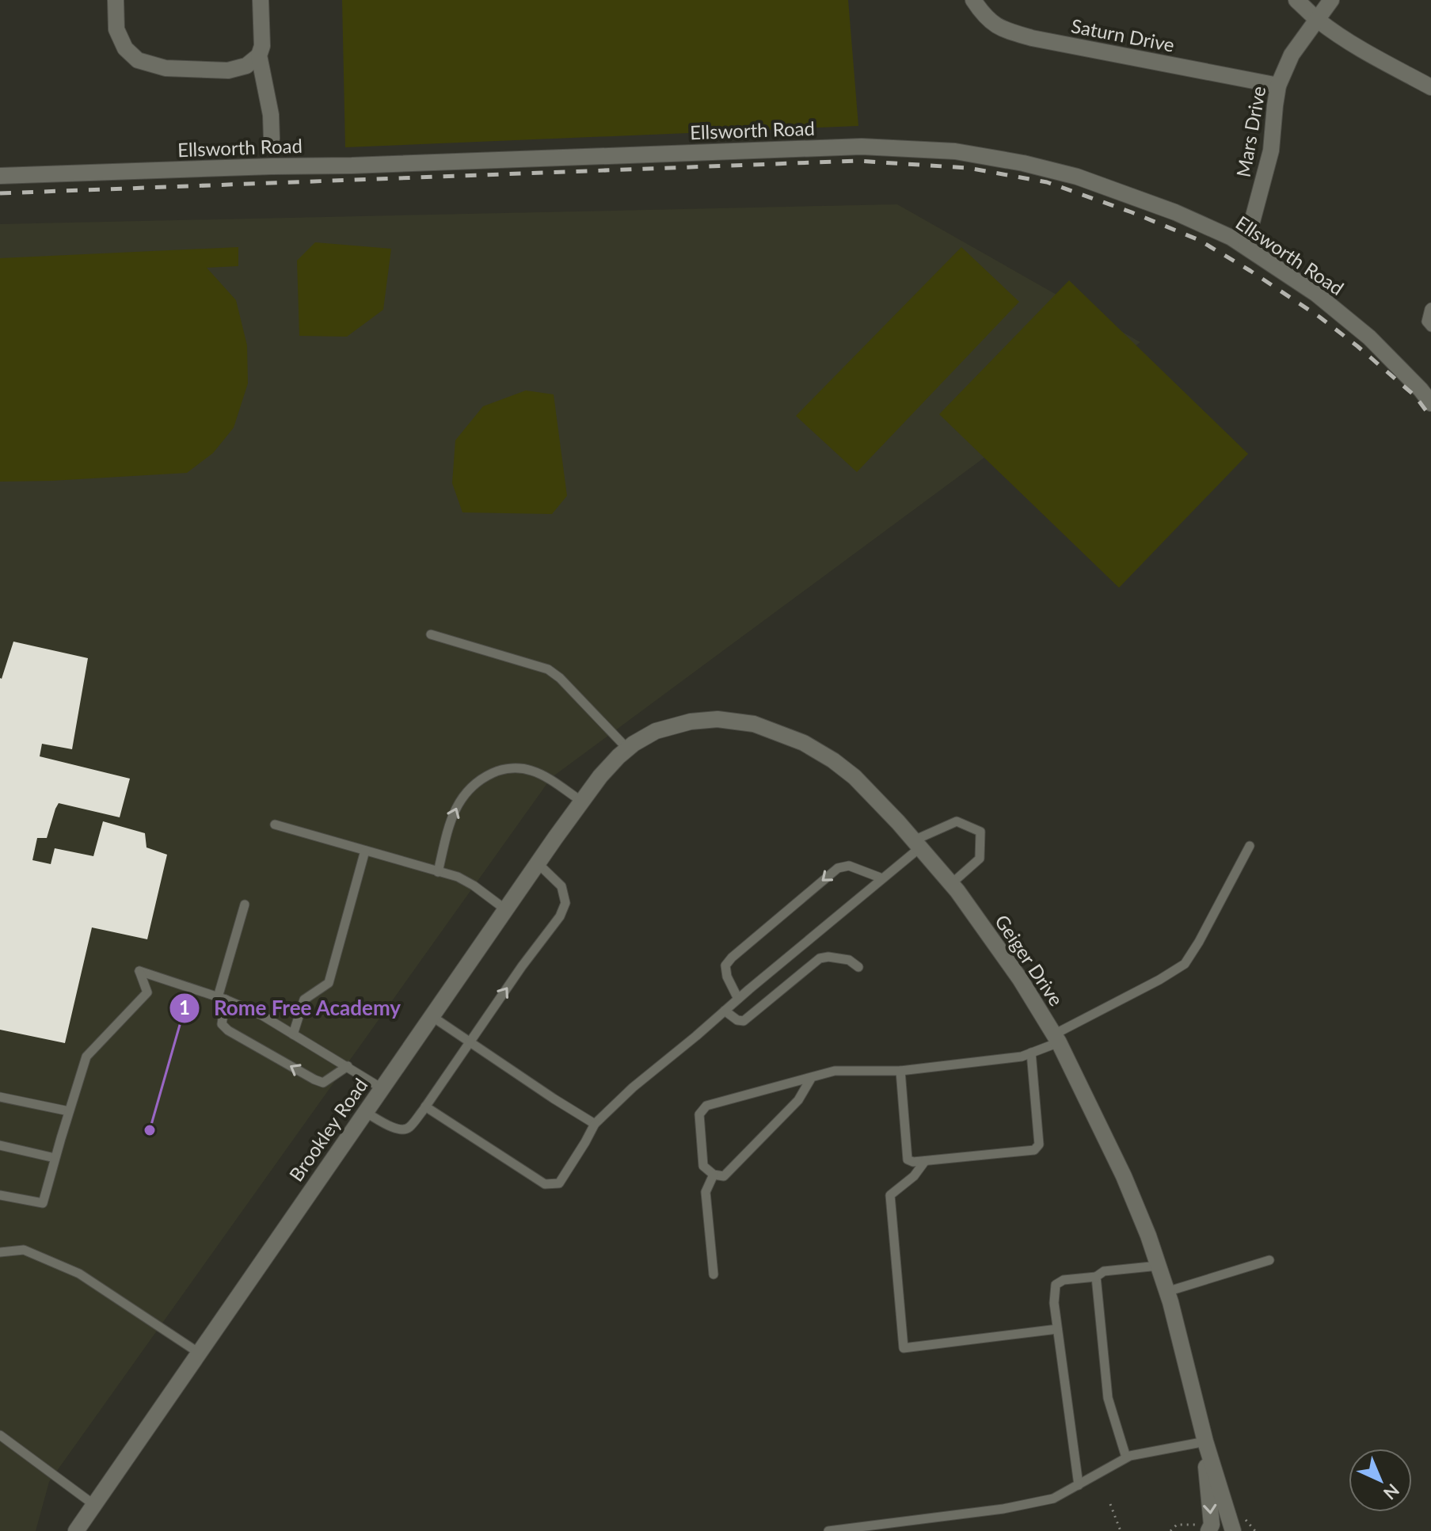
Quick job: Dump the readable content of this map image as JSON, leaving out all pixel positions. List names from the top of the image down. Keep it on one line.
{"streets":{"street":["Saturn Drive","Ellsworth Road","Mars Drive","Geiger Drive","Brookley Road"]},"crossings":[["Saturn Drive","Mars Drive"],["Ellsworth Road","Mars Drive"],["Geiger Drive","Brookley Road"]],"places":["Rome Free Academy"],"north":"bottom right"}
